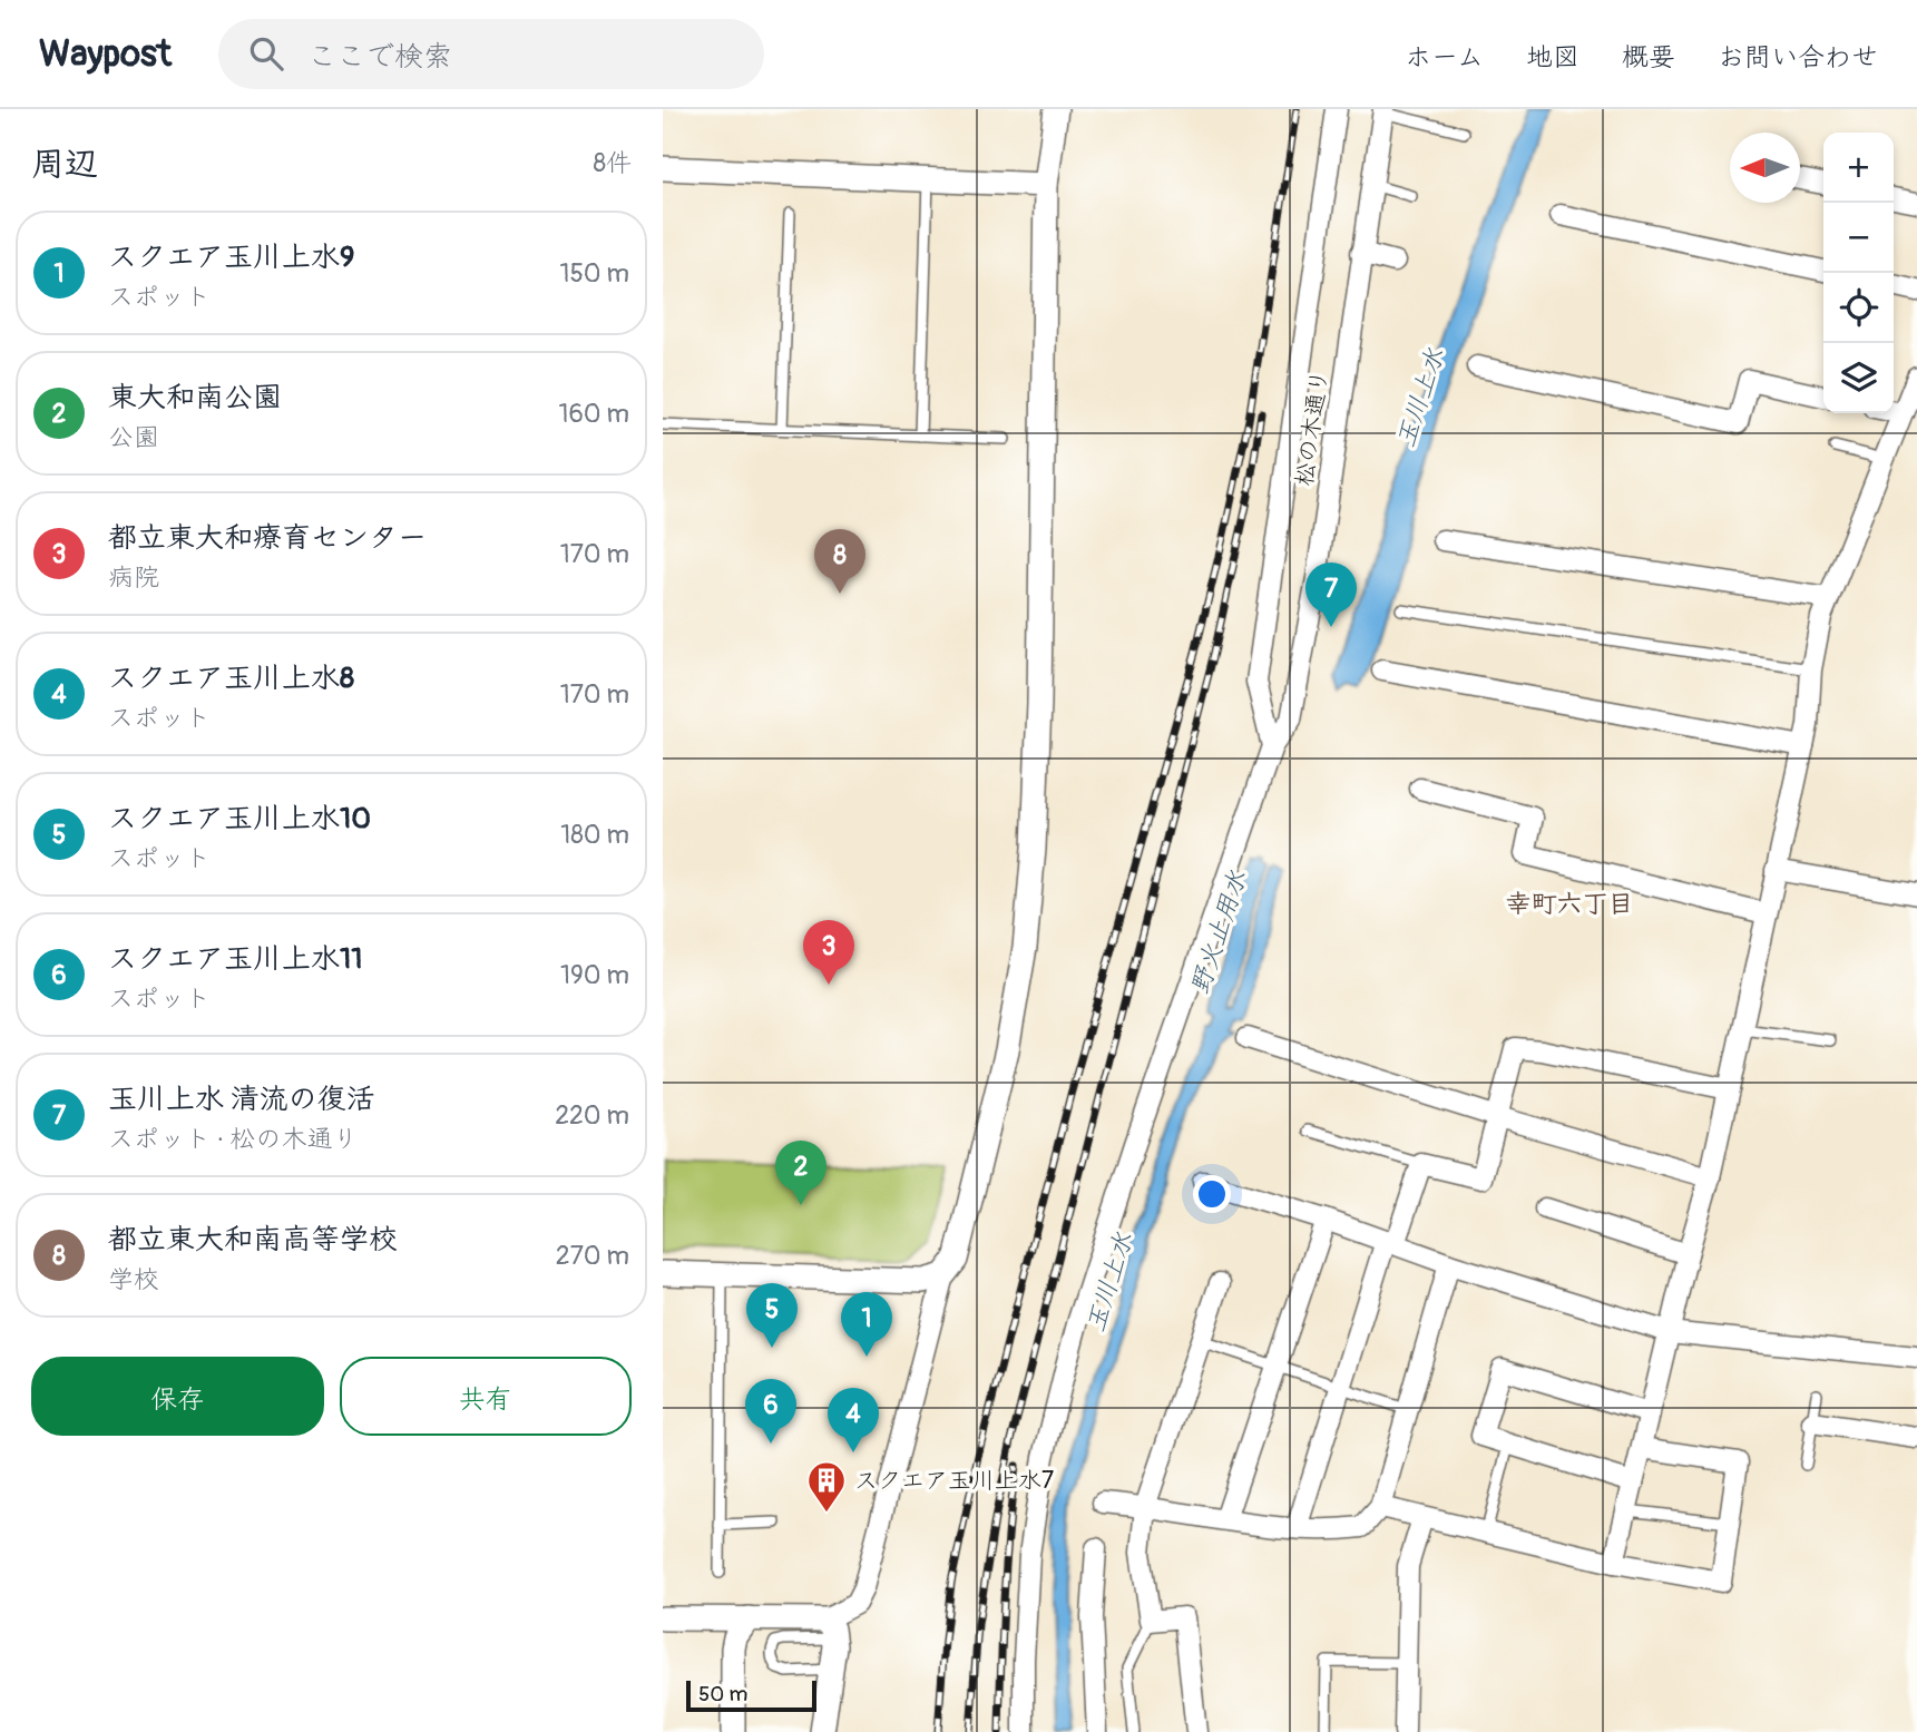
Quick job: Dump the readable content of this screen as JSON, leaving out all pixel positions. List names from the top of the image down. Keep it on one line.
{"streets":{"street":["松の木通り"]},"districts":["幸町六丁目"],"water":["玉川上水","野火止用水"],"places":{"building":["スクエア玉川上水7"]},"scale_bar":"50 m","north":"left","page":{"header":"Waypost","search":"ここで検索","nav":["ホーム","地図","概要","お問い合わせ"],"heading":["周辺","8件"],"map_buttons":["+","−"],"list":[{"mark":"1","name":"スクエア玉川上水9","note":"スポット","value":"150 m"},{"mark":"2","name":"東大和南公園","note":"公園","value":"160 m"},{"mark":"3","name":"都立東大和療育センター","note":"病院","value":"170 m"},{"mark":"4","name":"スクエア玉川上水8","note":"スポット","value":"170 m"},{"mark":"5","name":"スクエア玉川上水10","note":"スポット","value":"180 m"},{"mark":"6","name":"スクエア玉川上水11","note":"スポット","value":"190 m"},{"mark":"7","name":"玉川上水 清流の復活","note":"スポット · 松の木通り","value":"220 m"},{"mark":"8","name":"都立東大和南高等学校","note":"学校","value":"270 m"}],"pins":["8","7","3","2","5","1","6","4"],"buttons":["保存","共有"],"scale":"50 m"}}
